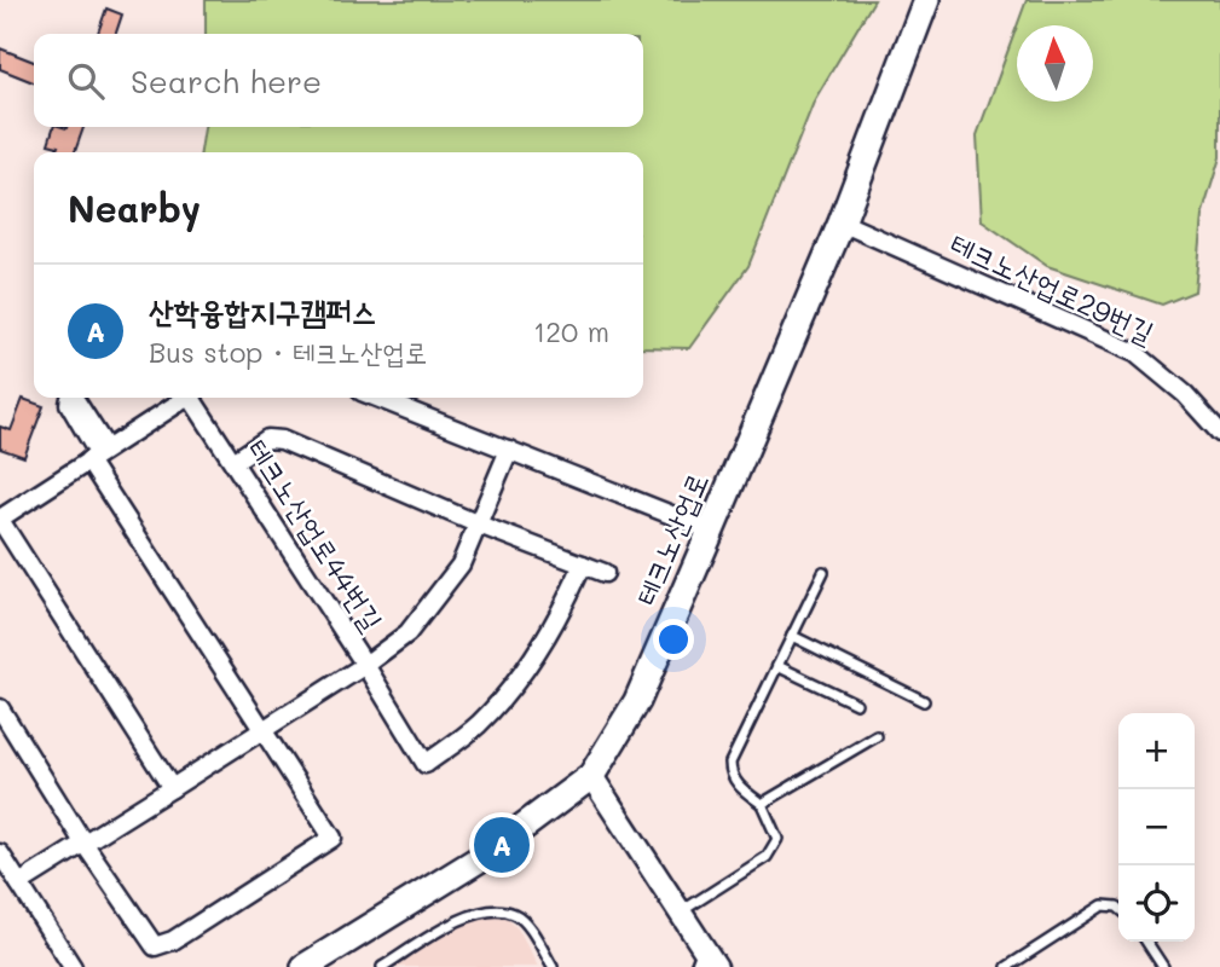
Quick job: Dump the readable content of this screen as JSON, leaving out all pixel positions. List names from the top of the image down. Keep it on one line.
{"streets":{"main road":["테크노산업로"],"street":["테크노산업로29번길","테크노산업로44번길"]},"crossings":[["테크노산업로29번길","테크노산업로"]],"north":"top","page":{"search":"Search here","heading":"Nearby","list":[{"mark":"A","name":"산학융합지구캠퍼스","note":"Bus stop · 테크노산업로","value":"120 m"}],"map_buttons":["+","−"],"pins":"A"}}
